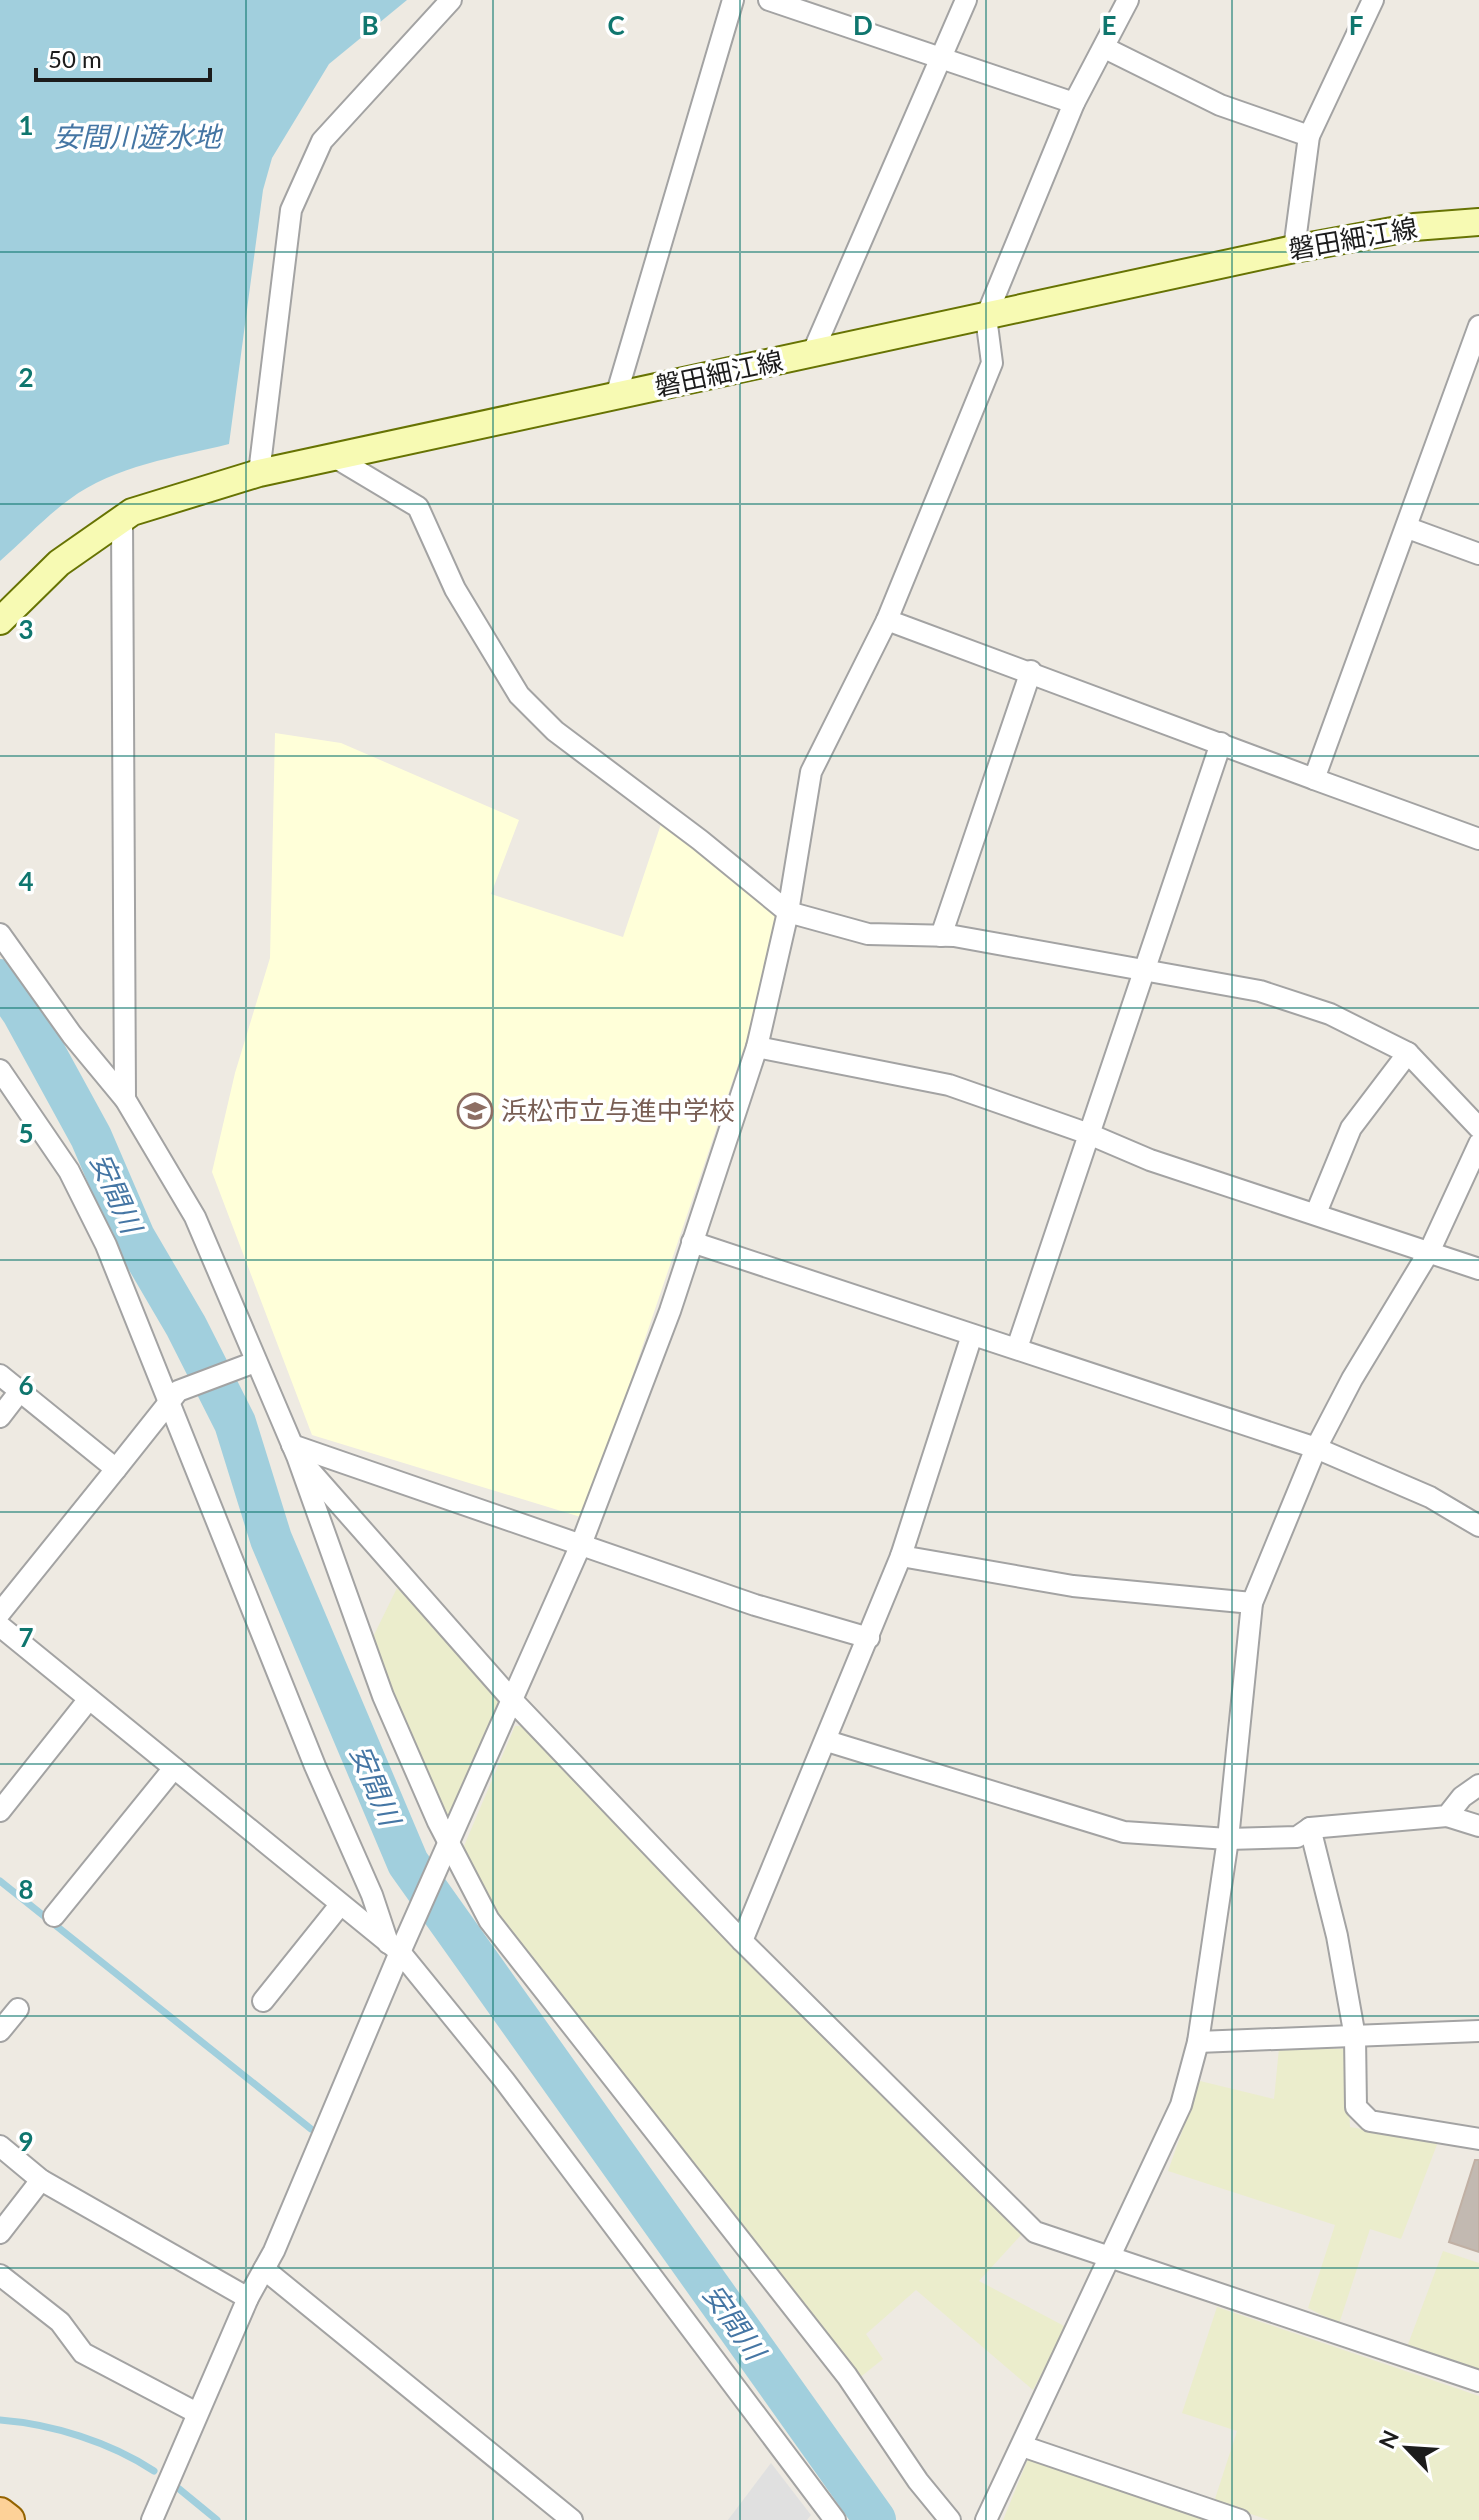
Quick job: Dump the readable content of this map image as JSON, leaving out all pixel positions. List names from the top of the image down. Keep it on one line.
{"streets":{"main road":["磐田細江線"]},"water":["安間川遊水地","安間川"],"places":{"school or university":["浜松市立与進中学校"]},"scale_bar":"50 m","north":"top left","grid":{"columns":["B","C","D","E","F"],"rows":["1","2","3","4","5","6","7","8","9"]}}
